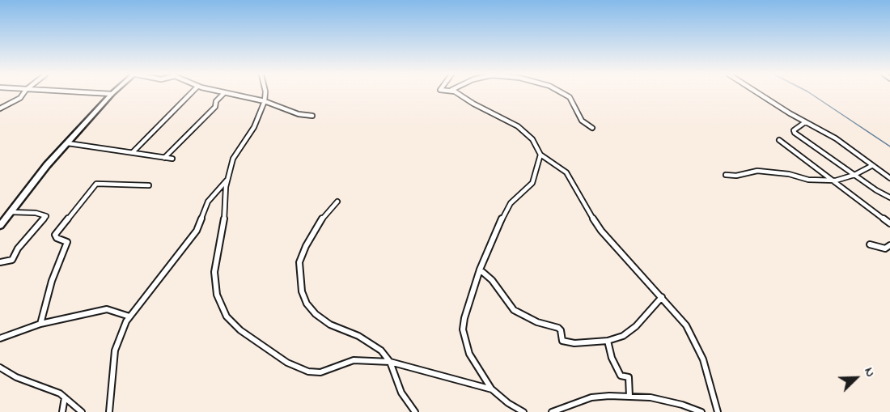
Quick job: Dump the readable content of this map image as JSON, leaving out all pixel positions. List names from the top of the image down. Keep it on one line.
{"north":"top right"}
